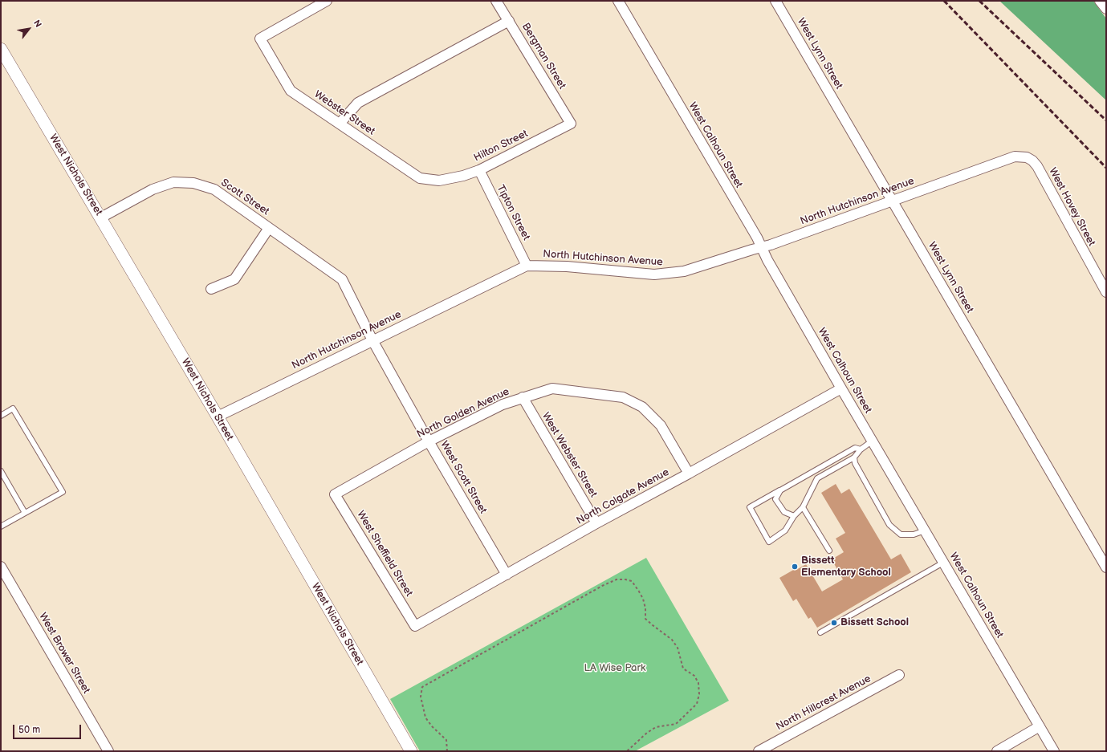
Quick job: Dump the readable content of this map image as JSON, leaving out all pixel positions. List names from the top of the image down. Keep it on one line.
{"streets":{"street":["West Lynn Street","Bergman Street","Webster Street","West Calhoun Street","Hilton Street","West Nichols Street","Scott Street","North Hutchinson Avenue","West Hovey Street","Tipton Street","North Golden Avenue","West Webster Street","West Scott Street","North Colgate Avenue","West Sheffield Street","West Brower Street","North Hillcrest Avenue"]},"crossings":[["West Lynn Street","North Hutchinson Avenue"],["Bergman Street","Hilton Street"],["Webster Street","Hilton Street"],["West Calhoun Street","North Hutchinson Avenue"],["West Calhoun Street","North Colgate Avenue"],["Hilton Street","Tipton Street"],["West Nichols Street","Scott Street"],["West Nichols Street","North Hutchinson Avenue"],["Scott Street","North Hutchinson Avenue"],["Scott Street","West Scott Street"],["North Hutchinson Avenue","West Hovey Street"],["North Hutchinson Avenue","Tipton Street"],["North Hutchinson Avenue","West Scott Street"],["North Golden Avenue","West Webster Street"],["North Golden Avenue","West Scott Street"],["North Golden Avenue","North Colgate Avenue"],["North Golden Avenue","West Sheffield Street"],["West Webster Street","North Colgate Avenue"],["West Scott Street","North Colgate Avenue"],["North Colgate Avenue","West Sheffield Street"]],"parks":["LA Wise Park"],"places":["Bissett Elementary School","Bissett School"],"scale_bar":"50 m","north":"top right"}
